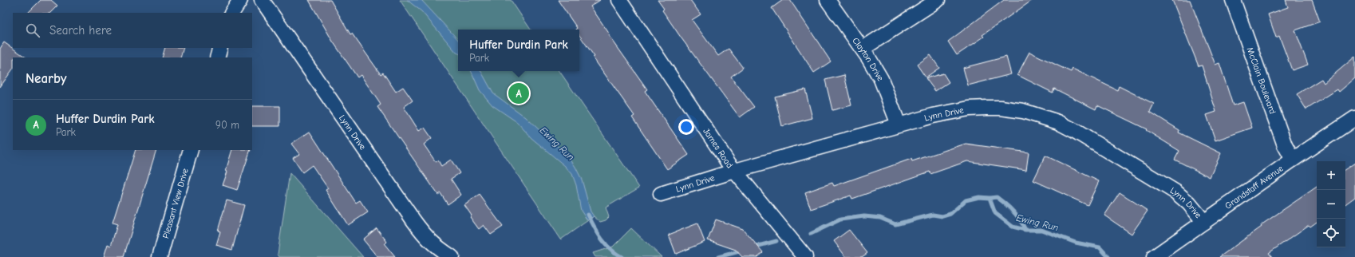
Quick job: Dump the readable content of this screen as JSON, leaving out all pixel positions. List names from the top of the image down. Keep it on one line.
{"streets":{"street":["Clayton Drive","McClain Boulevard","Lynn Drive","James Road","Grandstaff Avenue","Pleasant View Drive"]},"crossings":[["Clayton Drive","Lynn Drive"],["McClain Boulevard","Grandstaff Avenue"],["Lynn Drive","James Road"],["Lynn Drive","Grandstaff Avenue"]],"water":["Ewing Run"],"page":{"search":"Search here","popup":["Huffer Durdin Park","Park"],"heading":"Nearby","pins":"A","list":[{"mark":"A","name":"Huffer Durdin Park","note":"Park","value":"90 m"}],"map_buttons":["+","−"]}}
